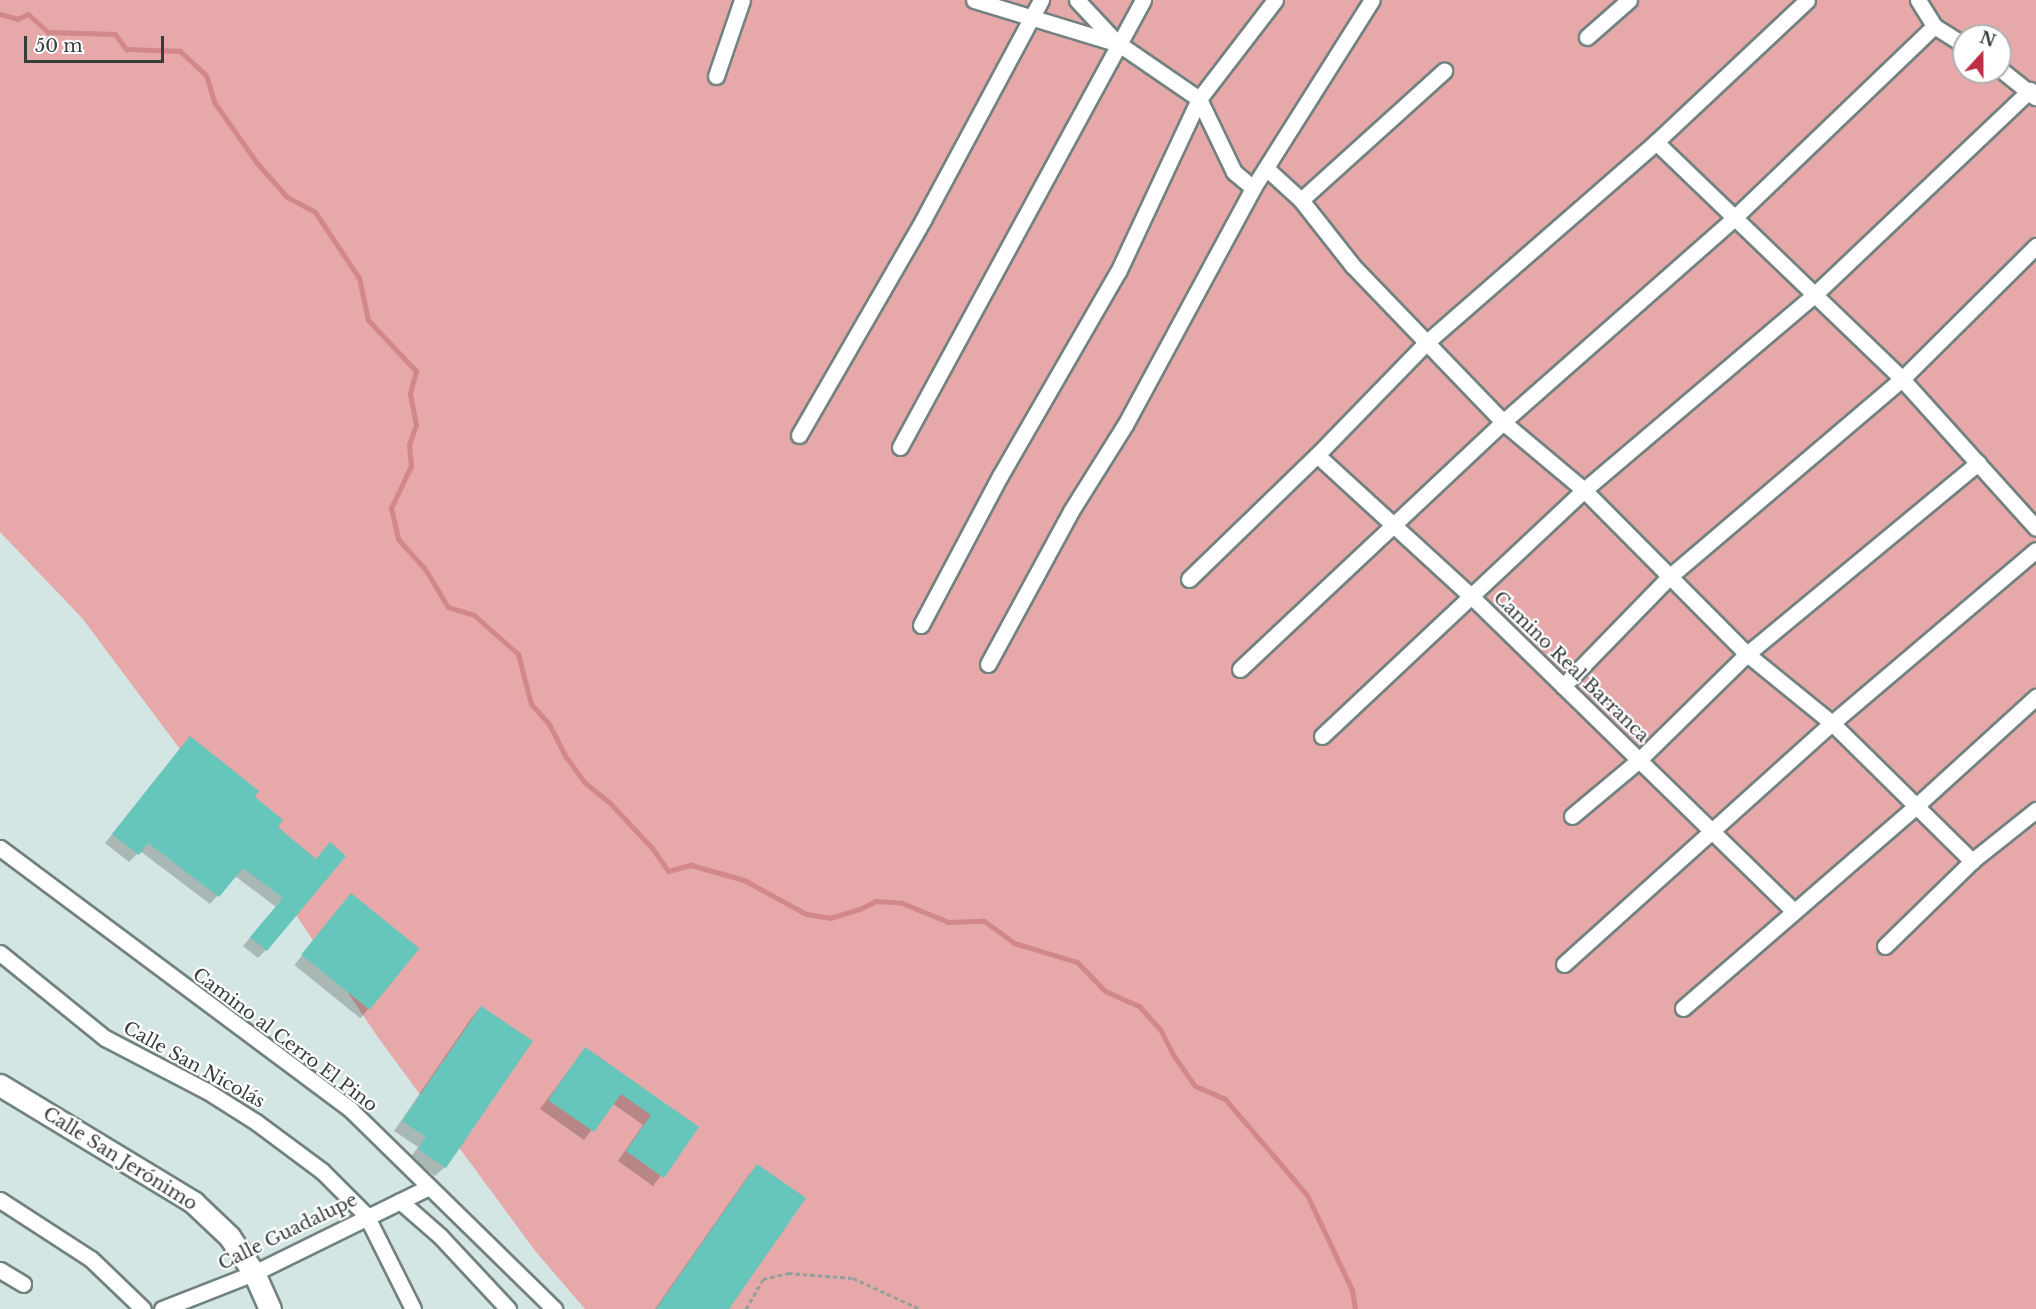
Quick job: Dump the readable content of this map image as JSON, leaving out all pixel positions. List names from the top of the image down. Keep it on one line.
{"streets":{"main road":["Calle San Jerónimo"],"street":["Camino Real Barranca","Camino al Cerro El Pino","Calle San Nicolás","Calle Guadalupe"]},"crossings":[["Camino al Cerro El Pino","Calle Guadalupe"],["Calle San Nicolás","Calle Guadalupe"],["Calle San Jerónimo","Calle Guadalupe"]],"scale_bar":"50 m","north":"top"}
